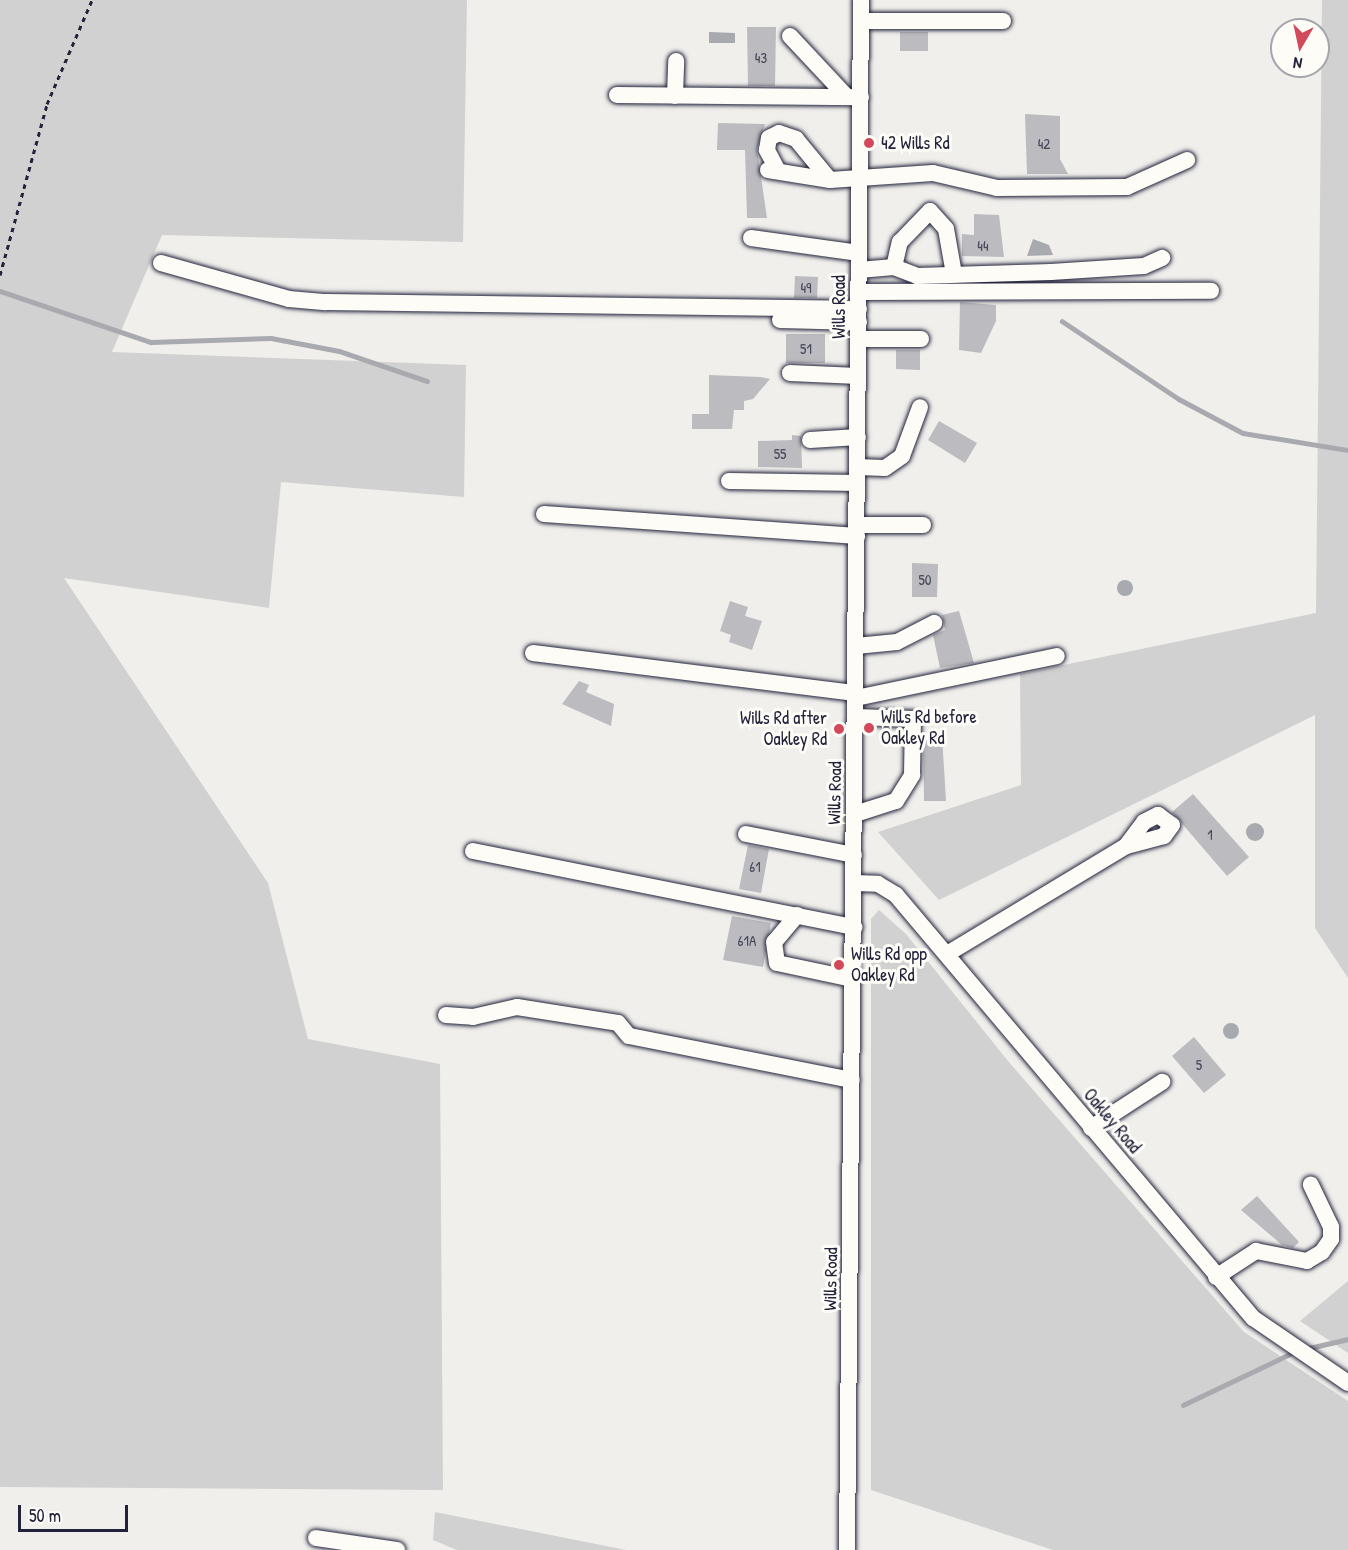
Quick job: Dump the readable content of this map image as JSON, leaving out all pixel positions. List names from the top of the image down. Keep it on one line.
{"streets":{"street":["Wills Road","Oakley Road"]},"crossings":[["Wills Road","Oakley Road"]],"places":["42 Wills Rd","Wills Rd before Oakley Rd","Wills Rd after Oakley Rd","Wills Rd opp Oakley Rd"],"house_numbers":["43","42","44","49","51","55","50","1","61","61A","5"],"scale_bar":"50 m","north":"bottom"}
